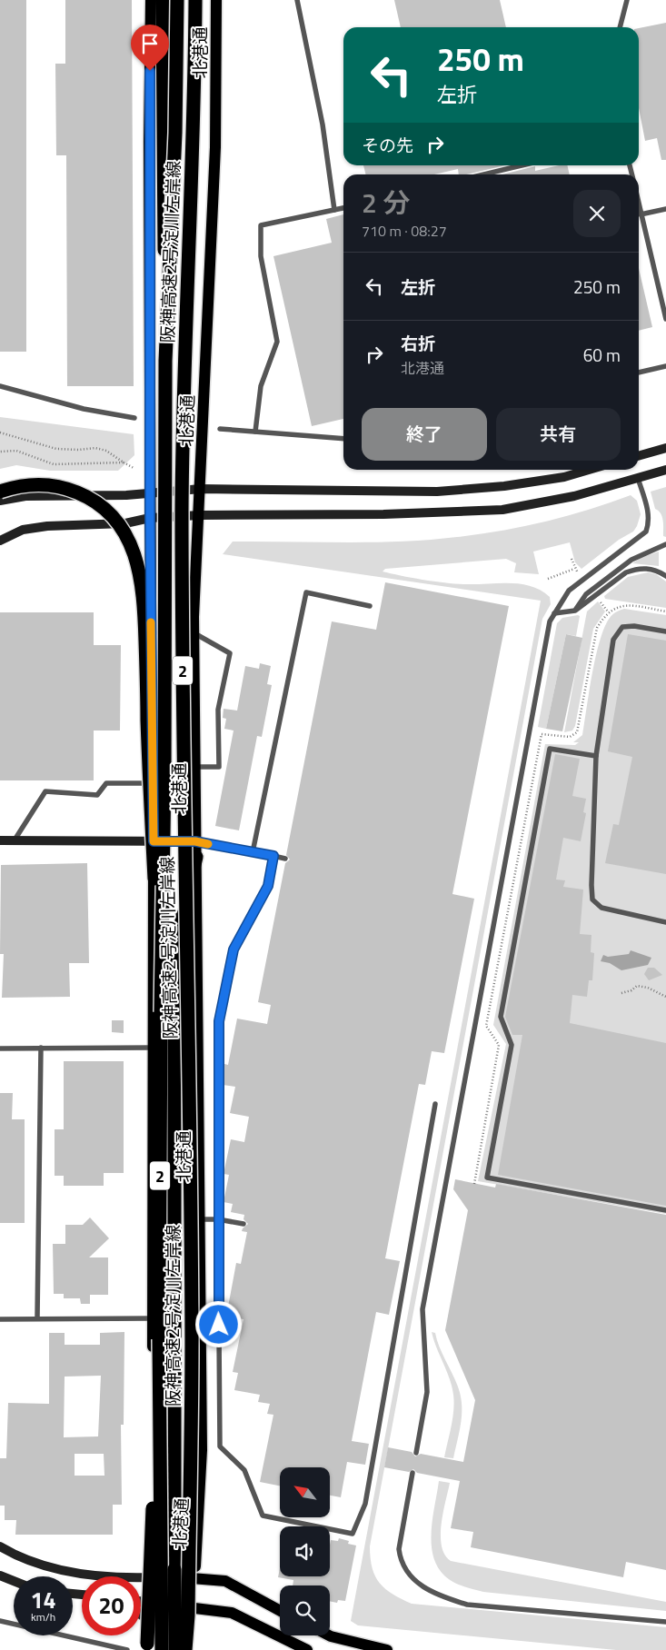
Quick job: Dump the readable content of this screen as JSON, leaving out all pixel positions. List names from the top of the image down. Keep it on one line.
{"streets":{"highway":["阪神高速2号淀川左岸線","2"],"main road":["北港通"]},"crossings":[["阪神高速2号淀川左岸線","2"]],"north":"top left","page":{"turn":["250 m","左折"],"then":"その先","heading":["2 分","710 m · 08:27"],"list":[{"name":"左折","value":"250 m"},{"name":"右折","note":"北港通","value":"60 m"}],"buttons":["終了","共有"],"speed":"14 km/h","limit":"20"}}
